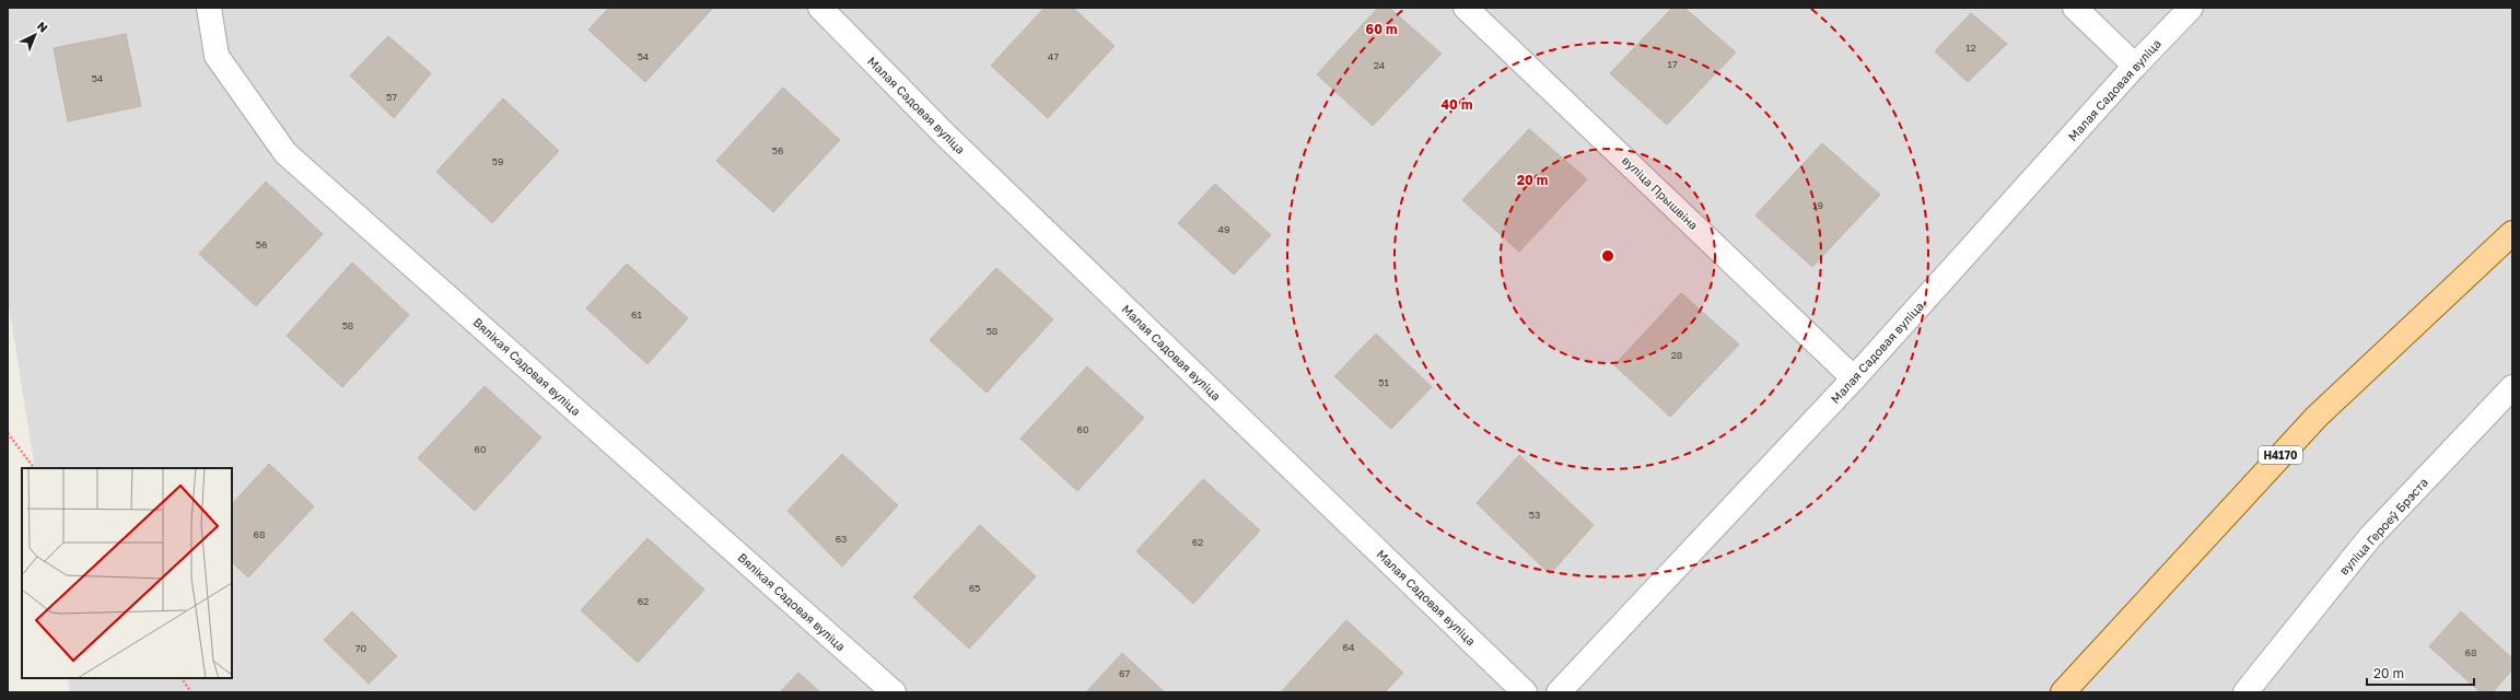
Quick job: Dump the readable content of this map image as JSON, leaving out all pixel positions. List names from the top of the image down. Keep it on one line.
{"streets":{"main road":["Н4170"],"street":["Малая Садовая вуліца","вуліца Прышвіна","Вялікая Садовая вуліца","вуліца Героеў Брэста"]},"crossings":[["Малая Садовая вуліца","вуліца Прышвіна"]],"house_numbers":["12","54","47","17","24","54","57","56","59","19","49","56","61","58","58","28","51","60","60","53","68","63","62","65","62","64","70","68","67"],"scale_bar":"20 m","north":"top right","rings":["60 m","40 m","20 m"]}
